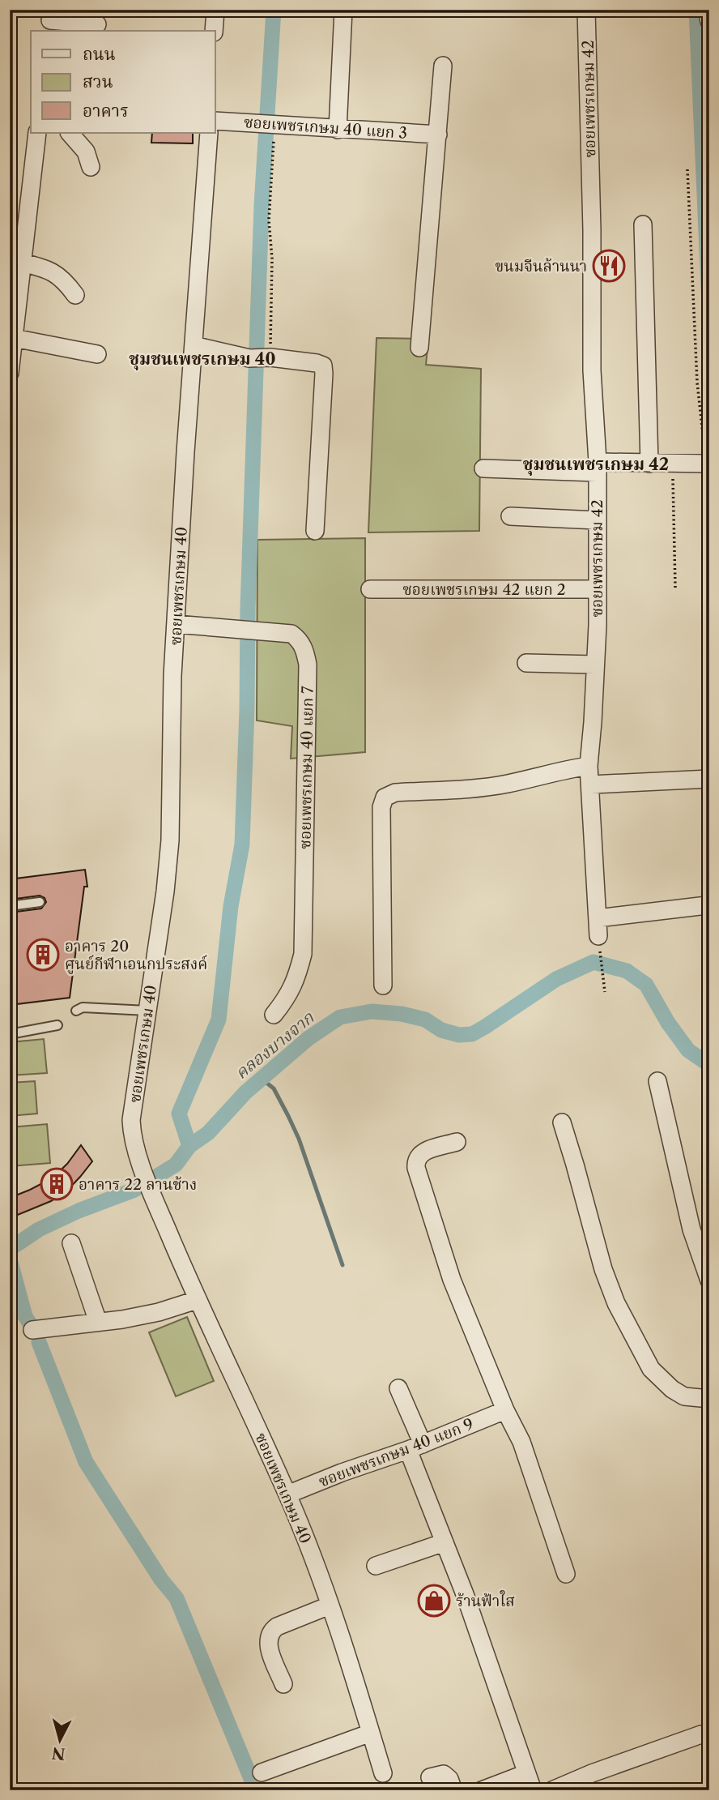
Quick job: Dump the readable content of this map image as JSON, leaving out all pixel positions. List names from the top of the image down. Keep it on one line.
{"streets":{"street":["ซอยเพชรเกษม 42","ซอยเพชรเกษม 40 แยก 3","ซอยเพชรเกษม 40","ซอยเพชรเกษม 42 แยก 2","ซอยเพชรเกษม 40 แยก 7","ซอยเพชรเกษม 40 แยก 9"]},"crossings":[["ซอยเพชรเกษม 42","ซอยเพชรเกษม 42 แยก 2"],["ซอยเพชรเกษม 40","ซอยเพชรเกษม 40 แยก 7"],["ซอยเพชรเกษม 40","ซอยเพชรเกษม 40 แยก 9"]],"districts":["ชุมชนเพชรเกษม 40","ชุมชนเพชรเกษม 42"],"water":["คลองบางจาก"],"places":{"restaurant":["ขนมจีนล้านนา"],"building":["อาคาร 20 ศูนย์กีฬาเอนกประสงค์","อาคาร 22 ลานช้าง"],"shop":["ร้านฟ้าใส"]},"legend":["ถนน","สวน","อาคาร"],"north":"bottom"}
